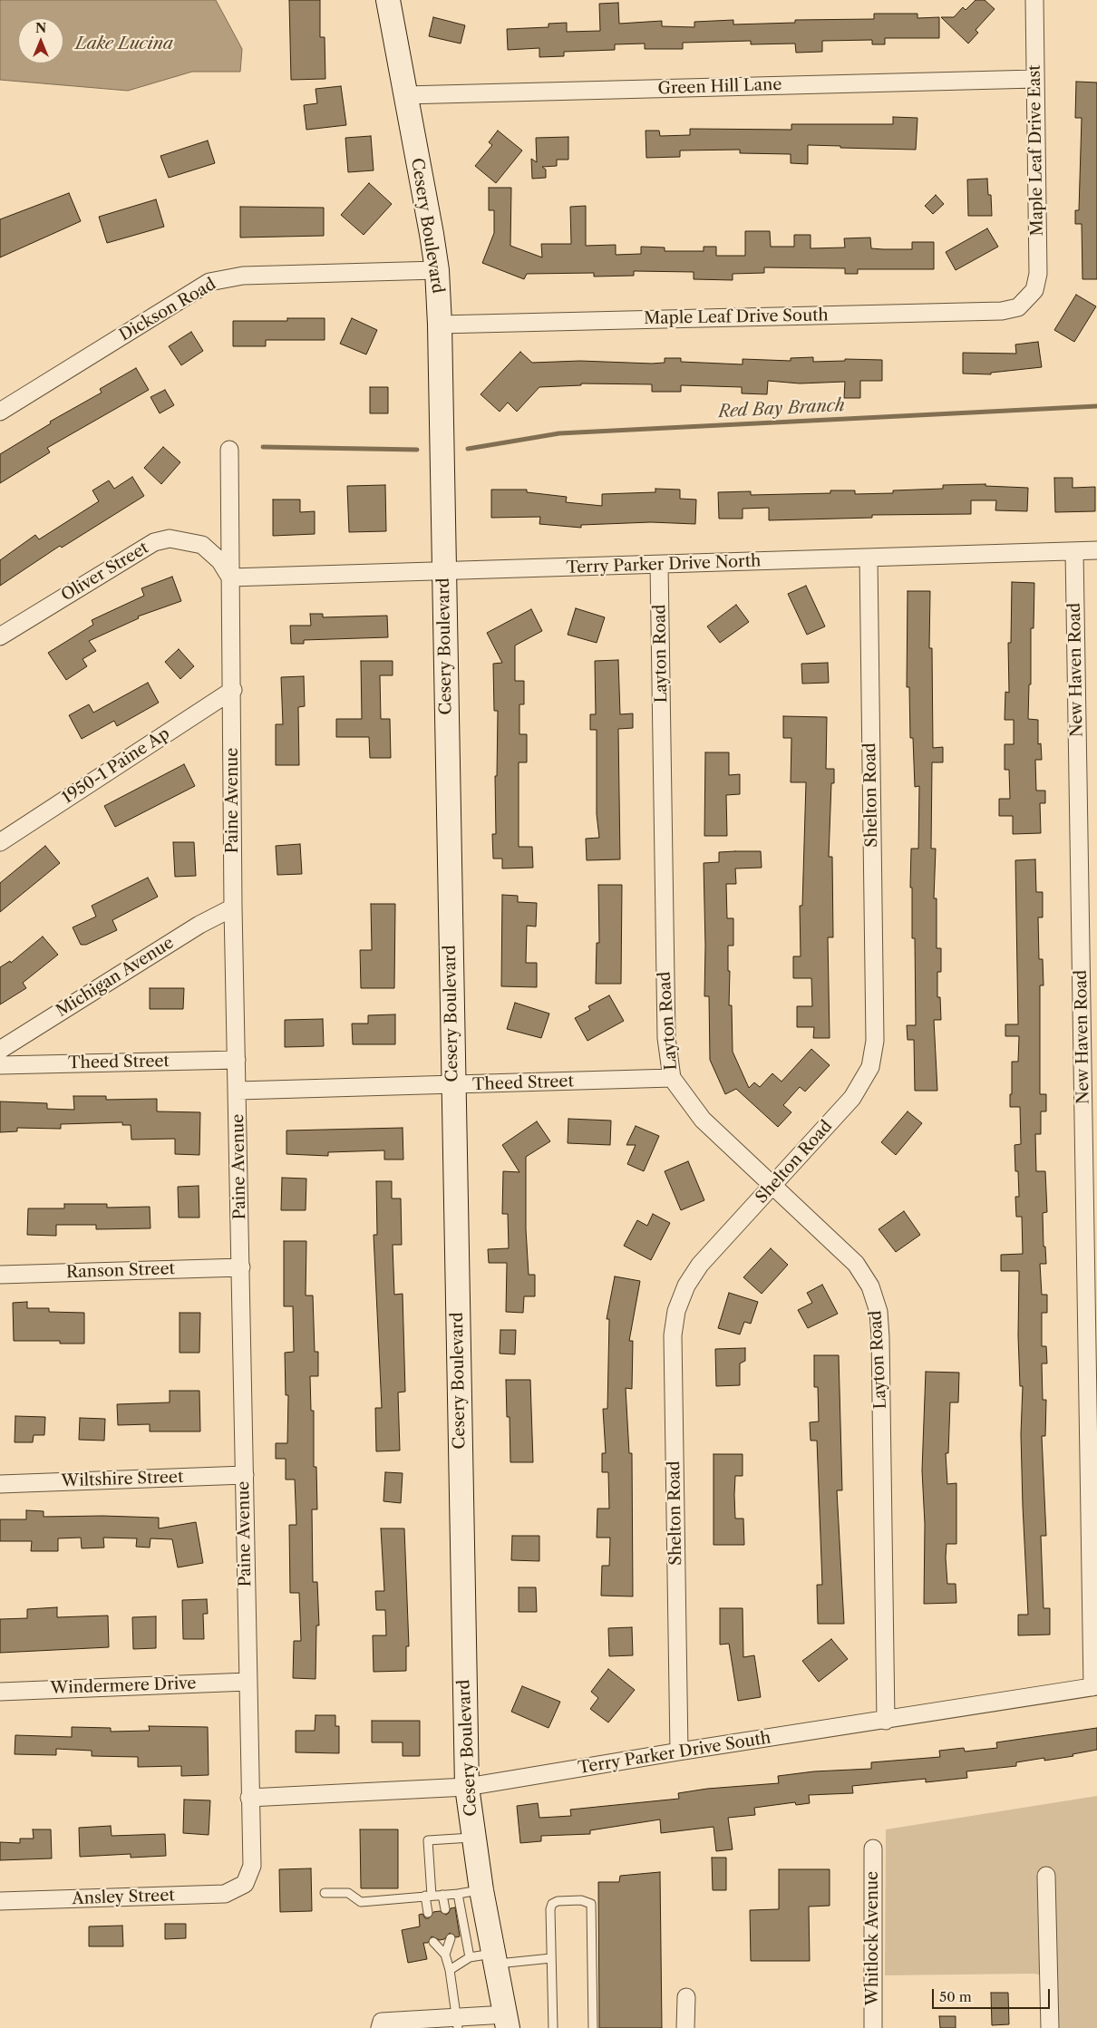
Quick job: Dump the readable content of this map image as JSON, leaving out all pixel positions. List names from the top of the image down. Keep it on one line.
{"streets":{"main road":["Cesery Boulevard"],"street":["Green Hill Lane","Maple Leaf Drive East","Dickson Road","Maple Leaf Drive South","Terry Parker Drive North","Oliver Street","Layton Road","New Haven Road","1950-1 Paine Ap","Shelton Road","Paine Avenue","Michigan Avenue","Theed Street","Ranson Street","Wiltshire Street","Windermere Drive","Terry Parker Drive South","Ansley Street","Whitlock Avenue"]},"crossings":[["Green Hill Lane","Maple Leaf Drive East"],["Green Hill Lane","Cesery Boulevard"],["Maple Leaf Drive East","Maple Leaf Drive South"],["Cesery Boulevard","Dickson Road"],["Cesery Boulevard","Maple Leaf Drive South"],["Cesery Boulevard","Terry Parker Drive North"],["Cesery Boulevard","Theed Street"],["Cesery Boulevard","Terry Parker Drive South"],["Terry Parker Drive North","Oliver Street"],["Terry Parker Drive North","Layton Road"],["Terry Parker Drive North","New Haven Road"],["Terry Parker Drive North","Shelton Road"],["Terry Parker Drive North","Paine Avenue"],["Oliver Street","Paine Avenue"],["Layton Road","Shelton Road"],["Layton Road","Theed Street"],["Layton Road","Terry Parker Drive South"],["New Haven Road","Terry Parker Drive South"],["1950-1 Paine Ap","Paine Avenue"],["Shelton Road","Terry Parker Drive South"],["Paine Avenue","Michigan Avenue"],["Paine Avenue","Theed Street"],["Paine Avenue","Ranson Street"],["Paine Avenue","Wiltshire Street"],["Paine Avenue","Windermere Drive"],["Paine Avenue","Terry Parker Drive South"],["Paine Avenue","Ansley Street"]],"water":["Lake Lucina","Red Bay Branch"],"scale_bar":"50 m","north":"top"}
